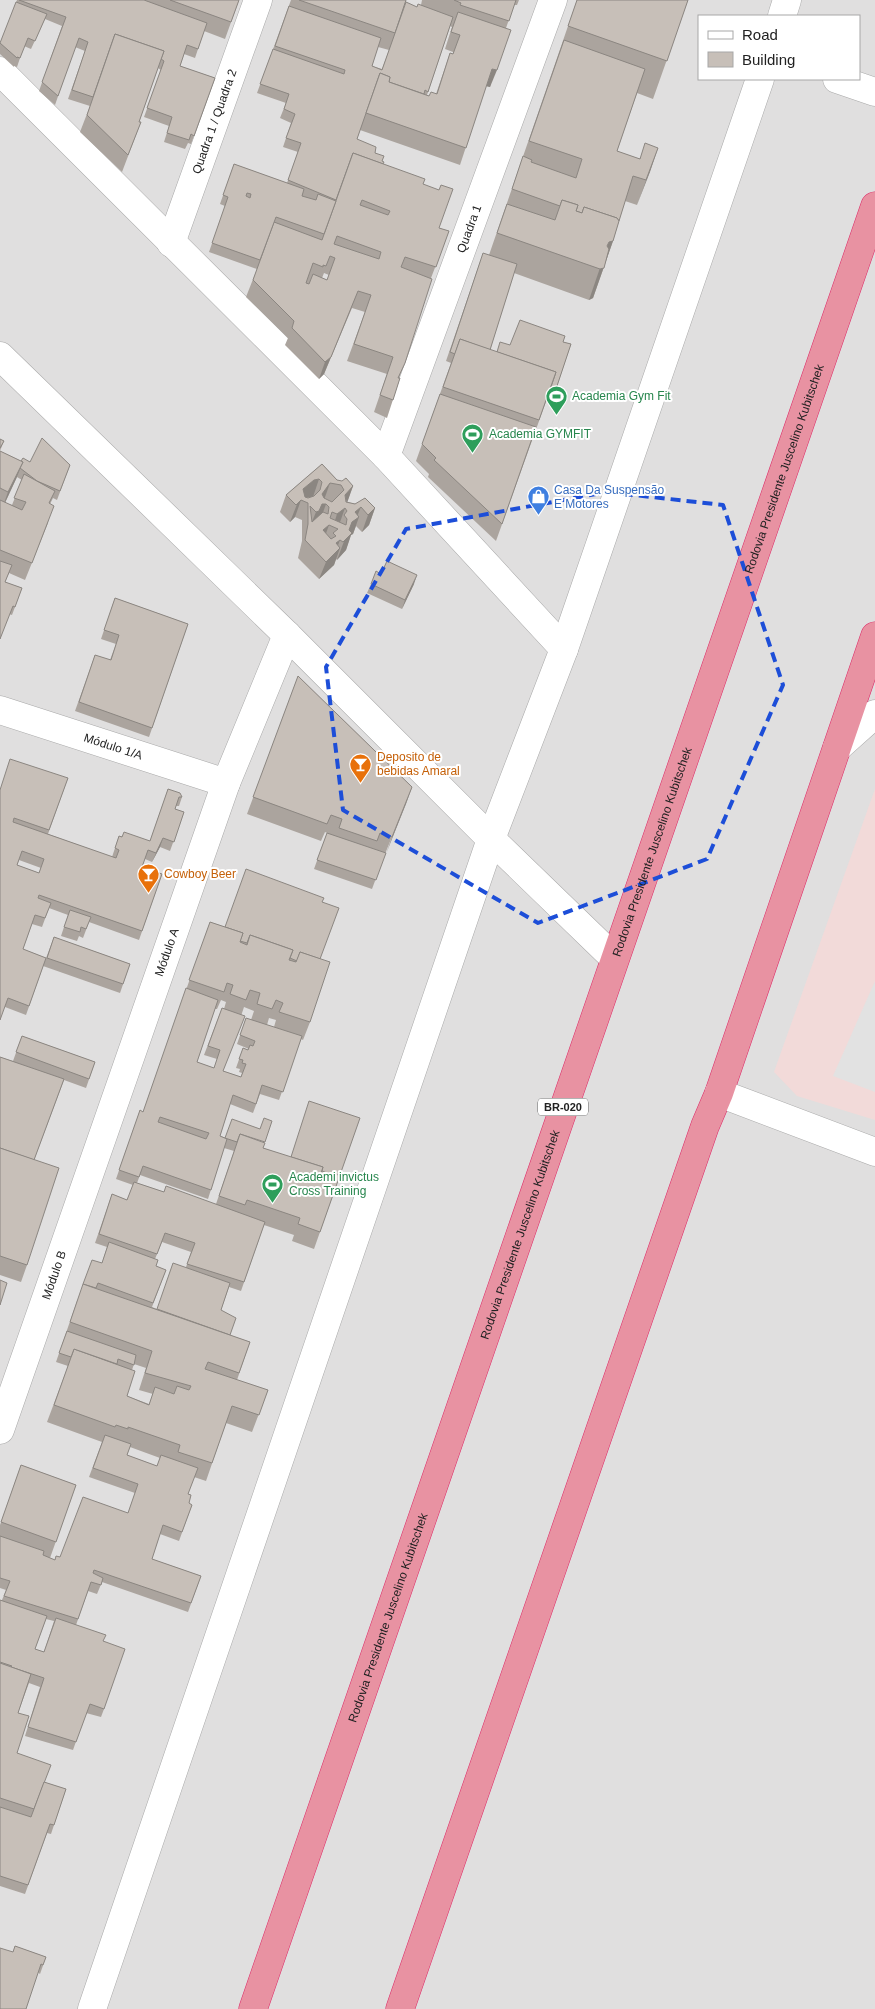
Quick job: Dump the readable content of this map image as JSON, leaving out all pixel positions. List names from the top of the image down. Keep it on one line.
{"streets":{"highway":["Rodovia Presidente Juscelino Kubitschek","BR-020"],"street":["Quadra 1 / Quadra 2","Quadra 1","Módulo 1/A","Módulo A","Módulo B"]},"crossings":[["Módulo 1/A","Módulo A"],["Módulo A","Módulo B"]],"places":{"sports":["Academia Gym Fit","Academia GYMFIT","Academi invictus Cross Training"],"shop":["Casa Da Suspensão E Motores"],"bar":["Deposito de bebidas Amaral","Cowboy Beer"]},"legend":["Road","Building"]}
